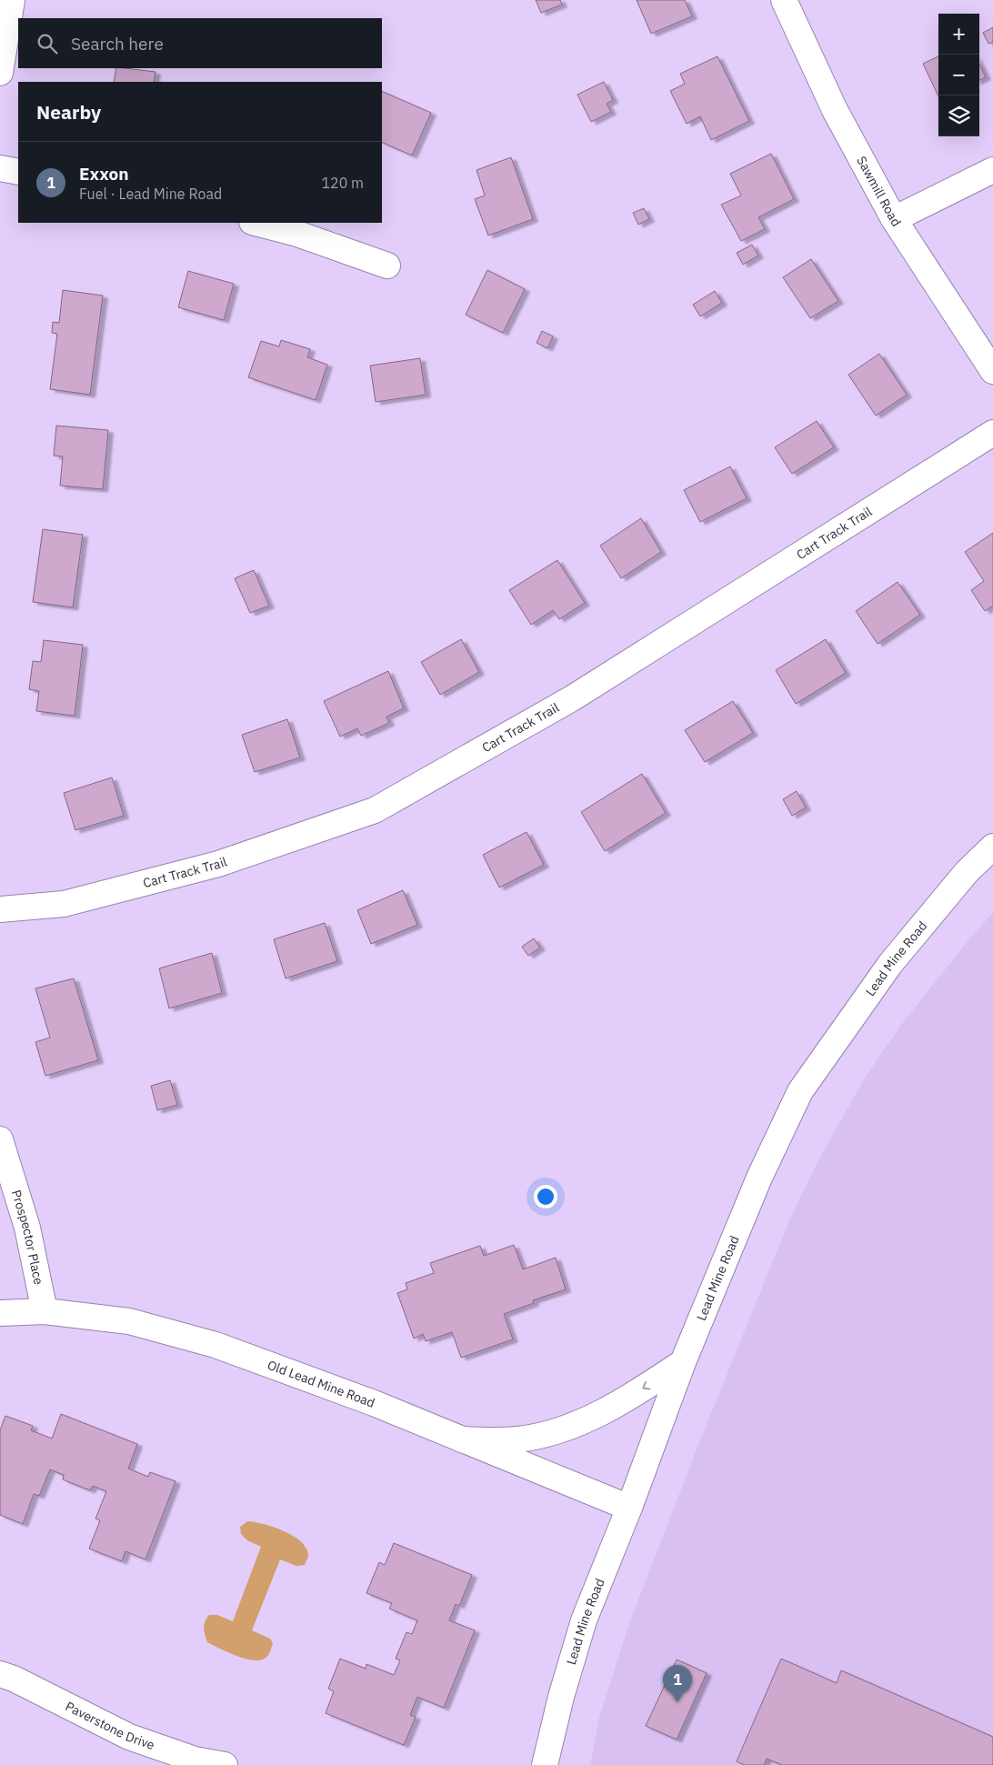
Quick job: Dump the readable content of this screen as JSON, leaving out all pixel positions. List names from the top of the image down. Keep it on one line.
{"streets":{"street":["Sawmill Road","Cart Track Trail","Lead Mine Road","Prospector Place","Old Lead Mine Road","Paverstone Drive"]},"crossings":[["Lead Mine Road","Old Lead Mine Road"],["Prospector Place","Old Lead Mine Road"]],"page":{"map_buttons":["+","−"],"search":"Search here","heading":"Nearby","list":[{"mark":"1","name":"Exxon","note":"Fuel · Lead Mine Road","value":"120 m"}],"pins":"1"}}
